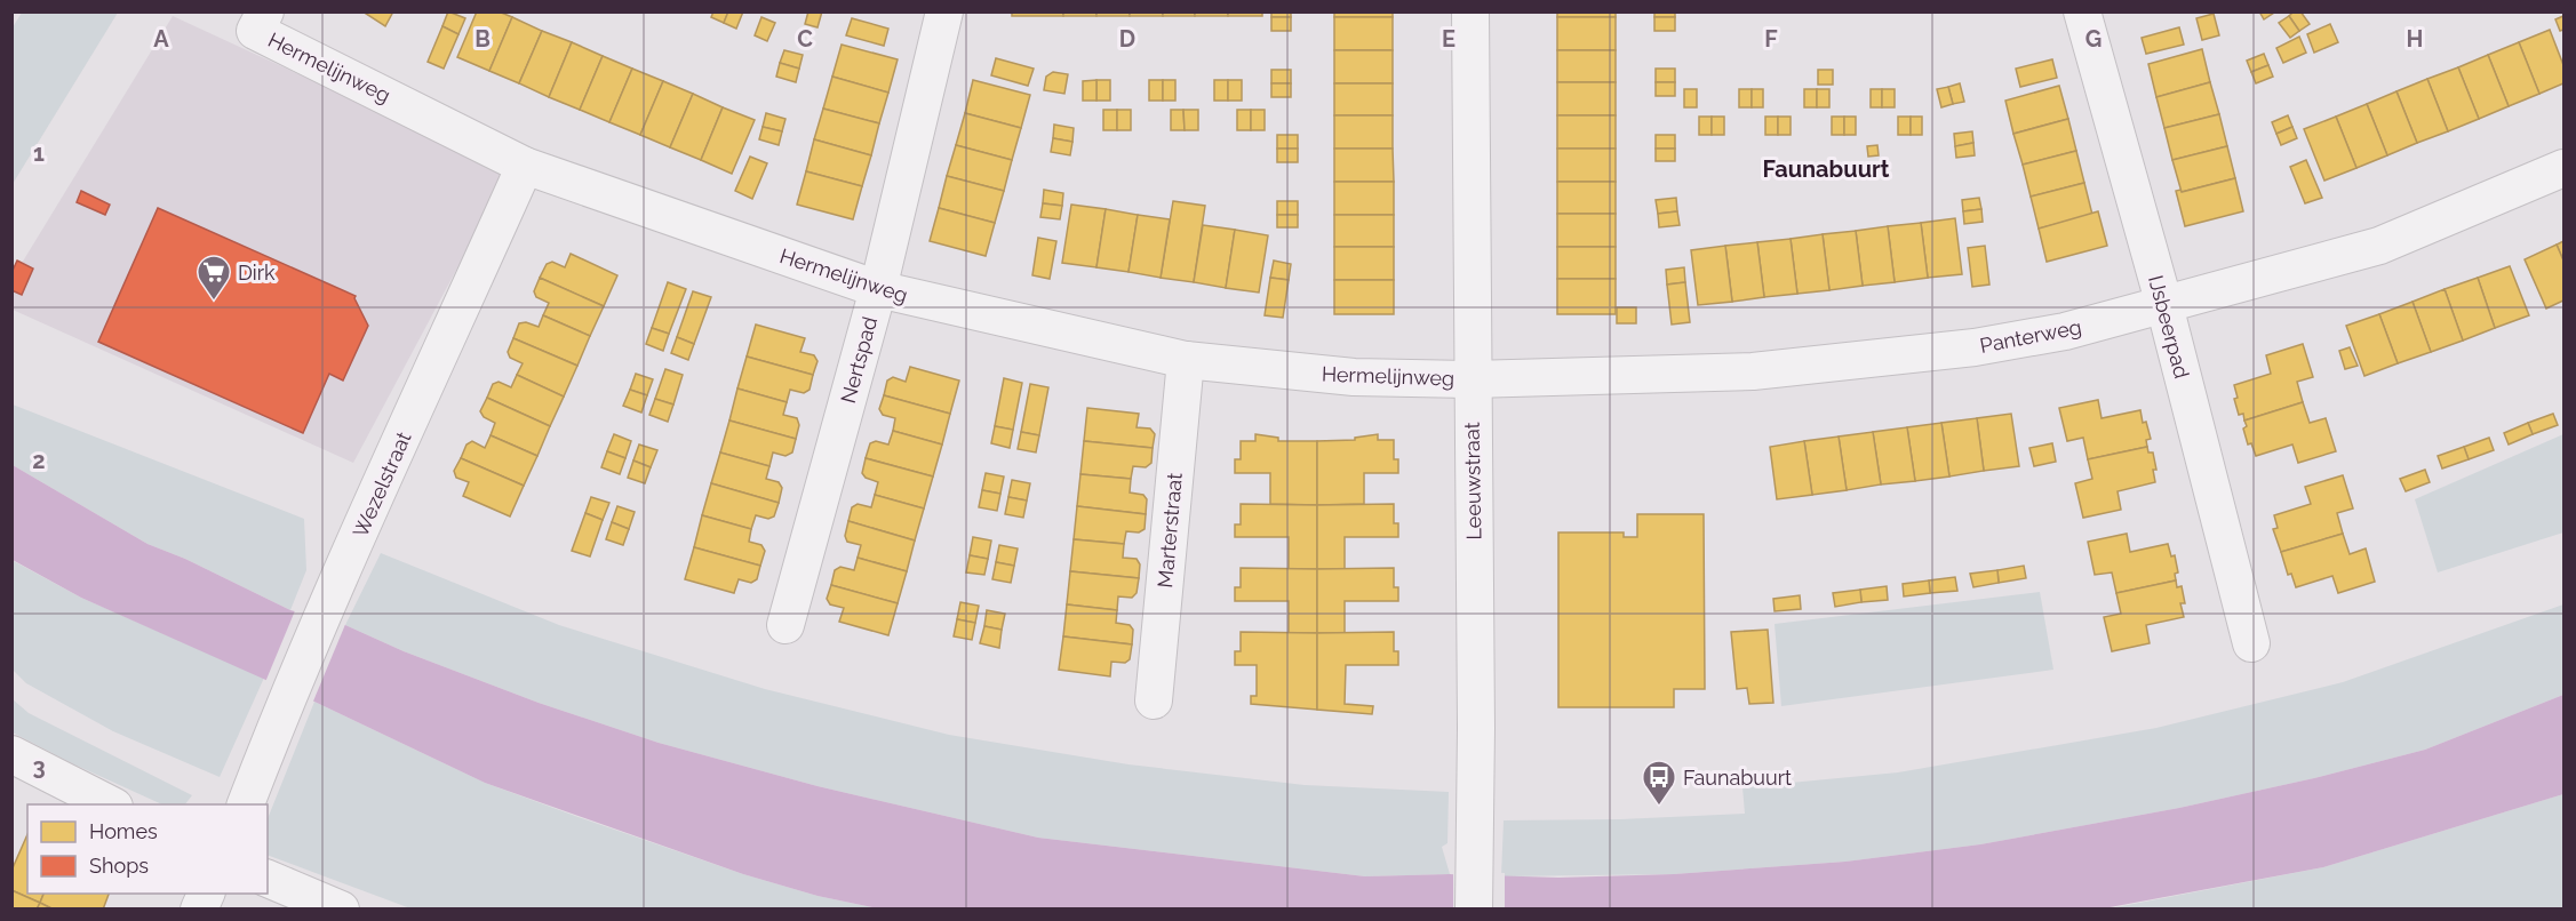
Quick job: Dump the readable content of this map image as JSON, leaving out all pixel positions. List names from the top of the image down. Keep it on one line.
{"streets":{"street":["Hermelijnweg","IJsbeerpad","Panterweg","Nertspad","Leeuwstraat","Wezelstraat","Marterstraat"]},"crossings":[["Hermelijnweg","Panterweg"],["Hermelijnweg","Nertspad"],["Hermelijnweg","Leeuwstraat"],["Hermelijnweg","Wezelstraat"],["Hermelijnweg","Marterstraat"],["IJsbeerpad","Panterweg"],["Panterweg","Leeuwstraat"]],"districts":["Faunabuurt"],"places":{"supermarket":["Dirk"],"bus stop":["Faunabuurt"]},"legend":["Homes","Shops"],"grid":{"columns":["A","B","C","D","E","F","G","H"],"rows":["1","2","3"]}}
